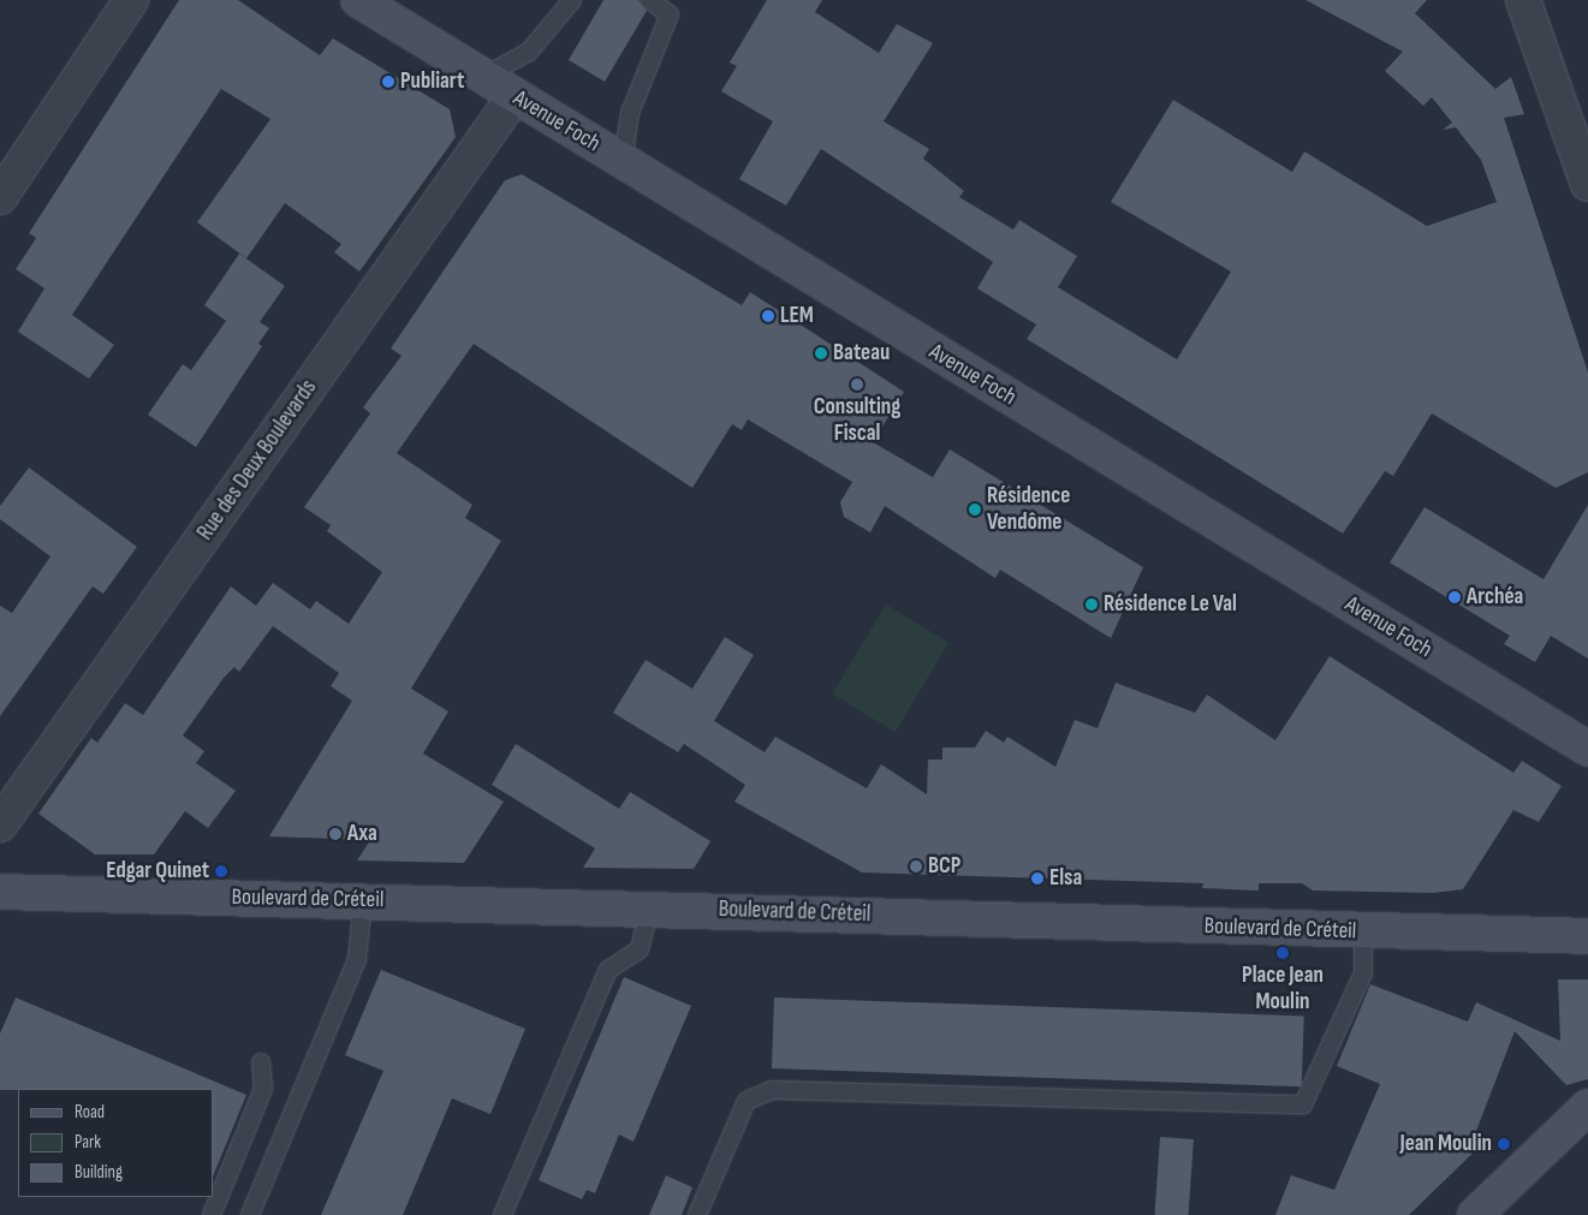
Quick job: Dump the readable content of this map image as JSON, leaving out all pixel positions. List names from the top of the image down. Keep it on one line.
{"streets":{"main road":["Avenue Foch","Boulevard de Créteil"],"street":["Rue des Deux Boulevards"]},"crossings":[["Avenue Foch","Rue des Deux Boulevards"]],"places":["Publiart","LEM","Bateau","Consulting Fiscal","Résidence Vendôme","Archéa","Résidence Le Val","Axa","BCP","Edgar Quinet","Elsa","Place Jean Moulin","Jean Moulin"],"legend":["Road","Park","Building"]}
